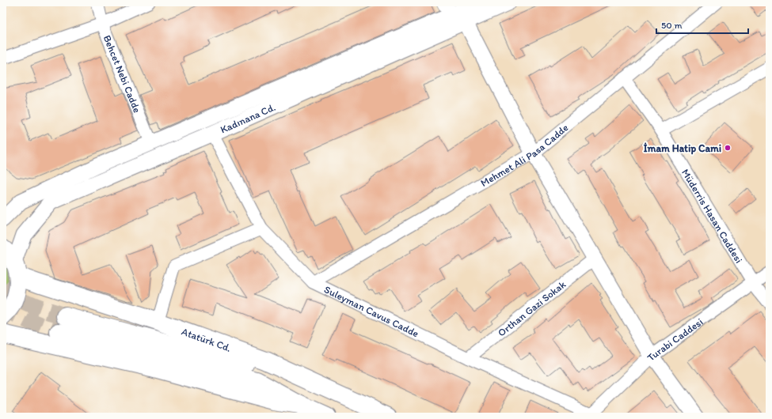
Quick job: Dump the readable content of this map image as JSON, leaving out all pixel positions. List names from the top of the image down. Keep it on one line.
{"streets":{"main road":["Atatürk Cd."],"street":["Behcet Nebi Cadde","Kadınana Cd.","Mehmet Ali Pasa Cadde","Müderris Hasan Caddesi","Orthan Gazi Sokak","Suleyman Cavus Cadde","Turabi Caddesi"]},"crossings":[["Behcet Nebi Cadde","Kadınana Cd."],["Kadınana Cd.","Suleyman Cavus Cadde"],["Kadınana Cd.","Atatürk Cd."],["Mehmet Ali Pasa Cadde","Müderris Hasan Caddesi"],["Mehmet Ali Pasa Cadde","Suleyman Cavus Cadde"],["Müderris Hasan Caddesi","Turabi Caddesi"],["Orthan Gazi Sokak","Suleyman Cavus Cadde"],["Suleyman Cavus Cadde","Turabi Caddesi"]],"places":["İmam Hatip Cami"],"scale_bar":"50 m"}
